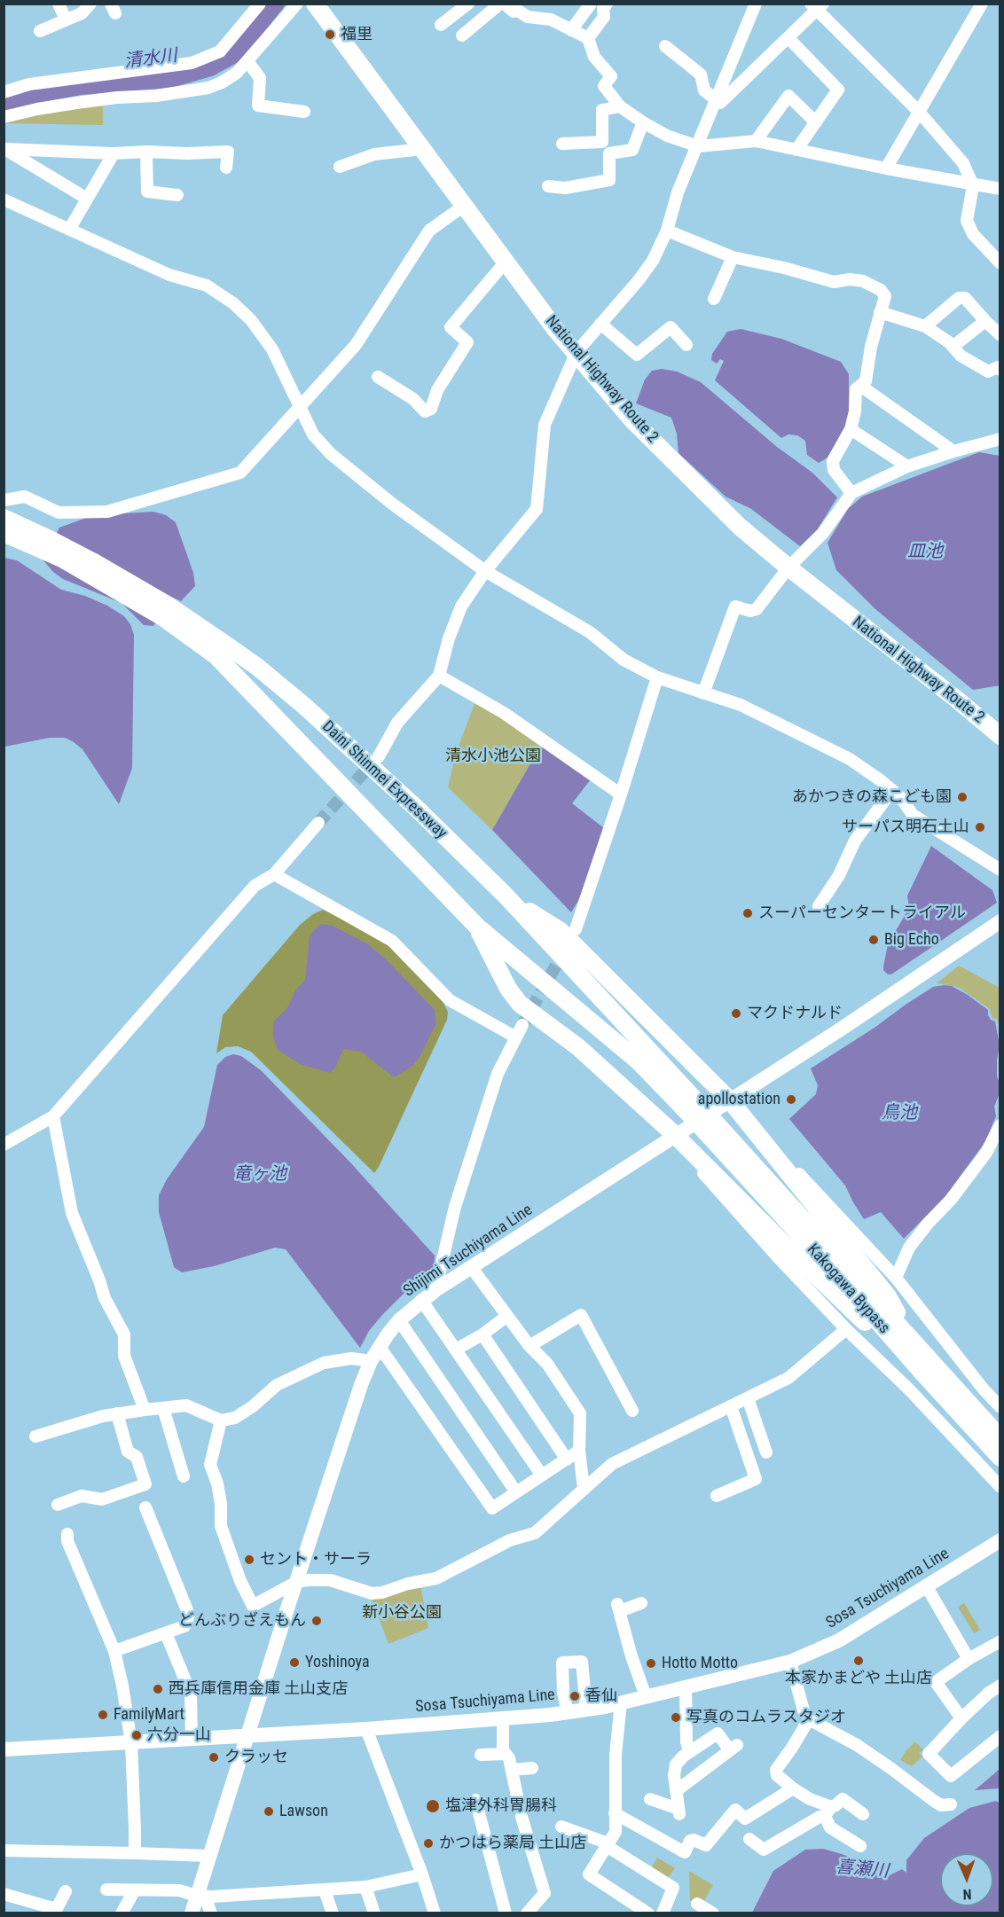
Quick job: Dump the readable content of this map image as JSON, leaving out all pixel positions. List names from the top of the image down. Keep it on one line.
{"streets":{"highway":["National Highway Route 2","Daini Shinmei Expressway","Kakogawa Bypass"],"main road":["Shijimi Tsuchiyama Line","Sosa Tsuchiyama Line"]},"crossings":[["Daini Shinmei Expressway","Kakogawa Bypass"],["Shijimi Tsuchiyama Line","Sosa Tsuchiyama Line"]],"water":["清水川","皿池","鳥池","竜ヶ池","喜瀬川"],"parks":["清水小池公園","新小谷公園"],"places":["福里","あかつきの森こども園","サーパス明石土山","スーパーセンタートライアル","Big Echo","マクドナルド","apollostation","セント・サーラ","どんぶりざえもん","本家かまどや 土山店","Yoshinoya","Hotto Motto","西兵庫信用金庫 土山支店","香仙","FamilyMart","写真のコムラスタジオ","六分一山","クラッセ","塩津外科胃腸科","Lawson","かつはら薬局 土山店"],"north":"bottom"}
